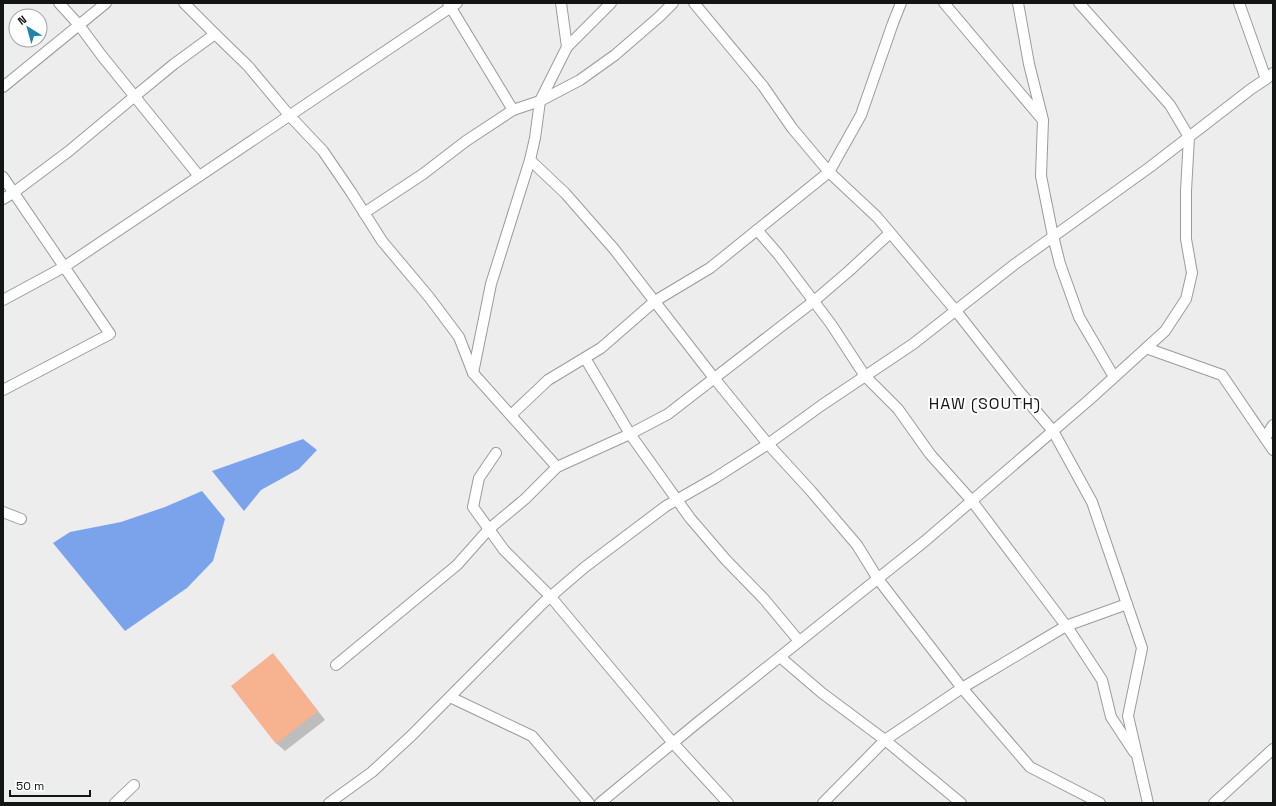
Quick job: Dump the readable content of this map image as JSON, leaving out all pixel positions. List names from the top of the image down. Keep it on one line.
{"districts":["HAW (SOUTH)"],"scale_bar":"50 m","north":"top left"}
